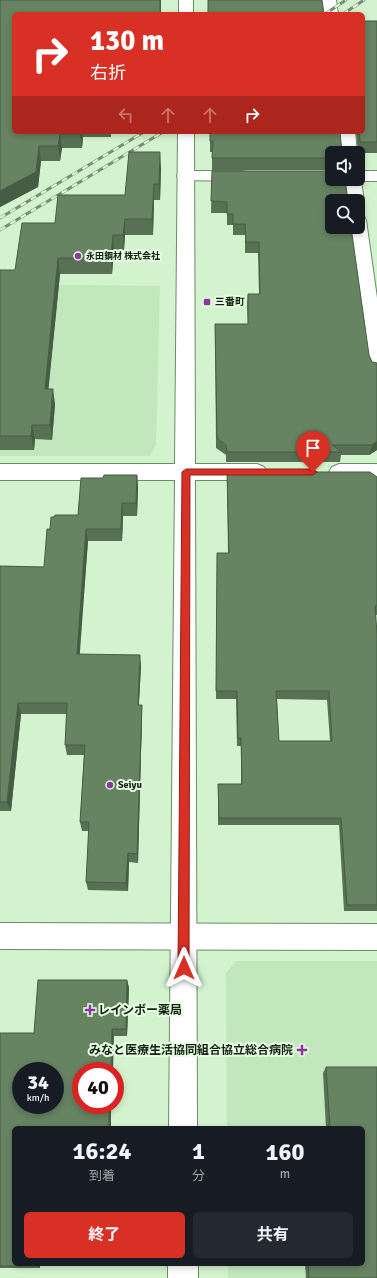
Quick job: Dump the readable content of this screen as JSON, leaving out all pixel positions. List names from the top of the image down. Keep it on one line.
{"places":{"other":["永田鋼材 株式会社","Seiyu"],"transit":["三番町"],"health":["レインボー薬局","みなと医療生活協同組合協立総合病院"]},"page":{"turn":["130 m","右折"],"speed":"34 km/h","limit":"40","eta":["16:24","到着","1","分","160","m"],"buttons":["終了","共有"]}}
